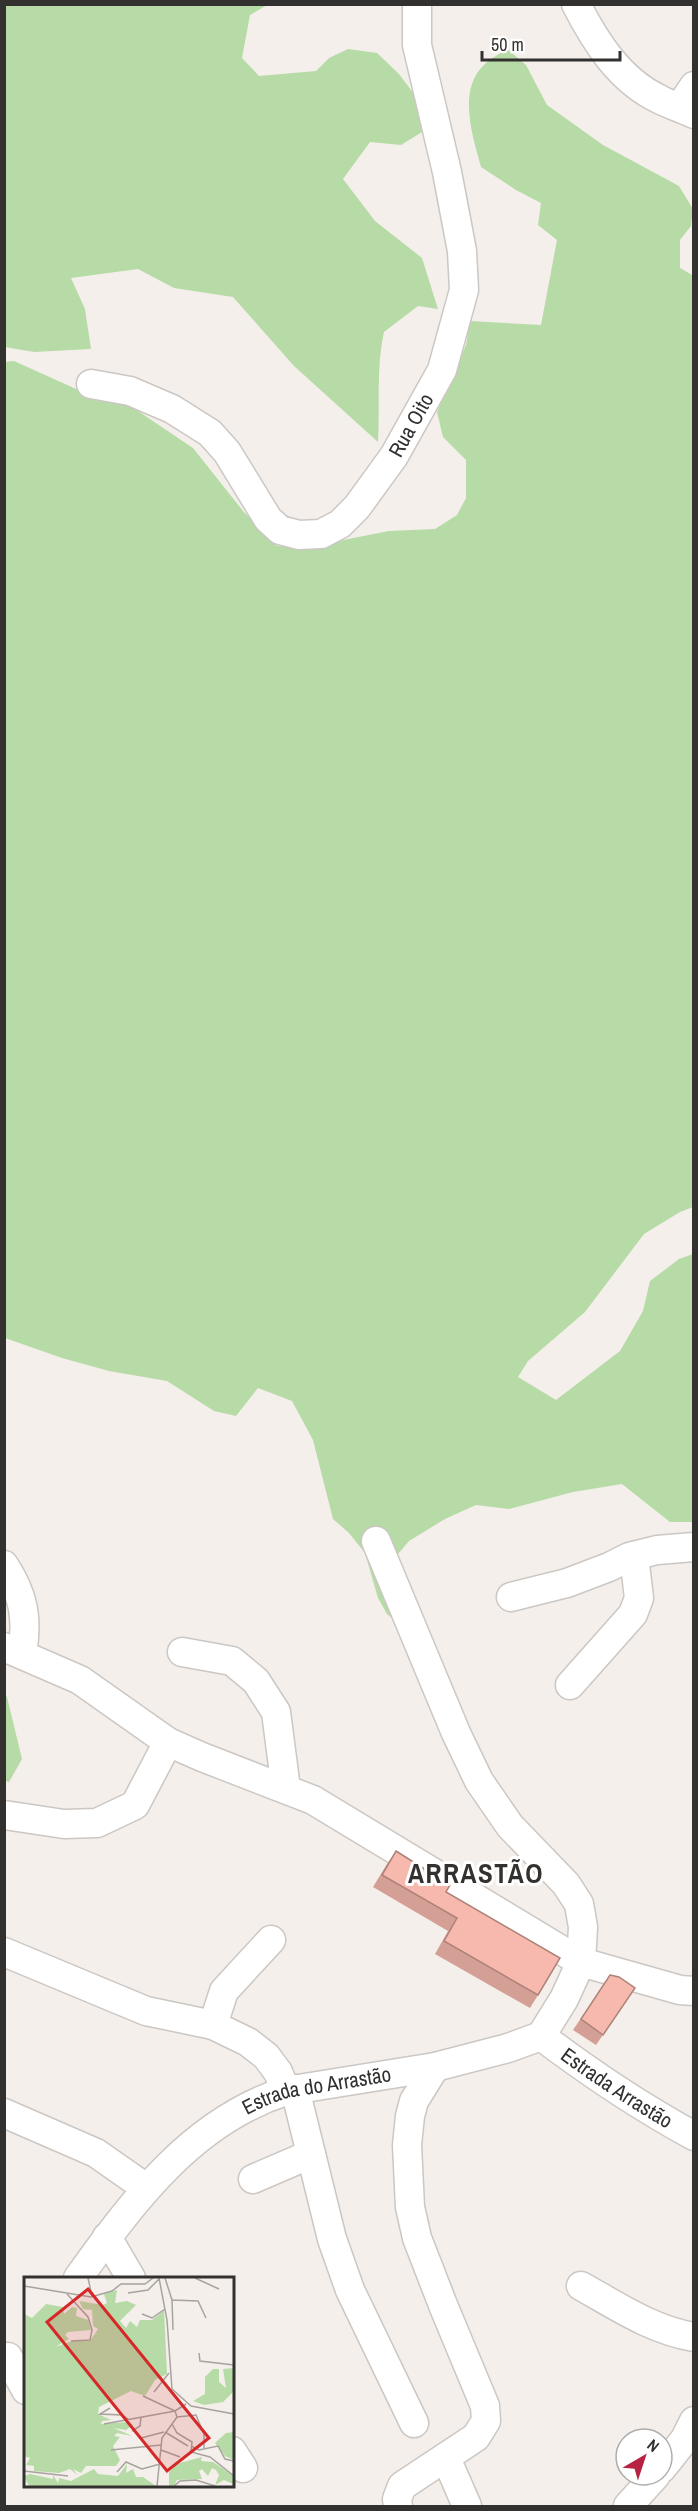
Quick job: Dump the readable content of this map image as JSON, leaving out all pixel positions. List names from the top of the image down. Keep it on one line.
{"streets":{"street":["Rua Oito","Estrada Arrastão","Estrada do Arrastão"]},"crossings":[["Estrada Arrastão","Estrada do Arrastão"]],"districts":["ARRASTÃO"],"scale_bar":"50 m","north":"top right"}
